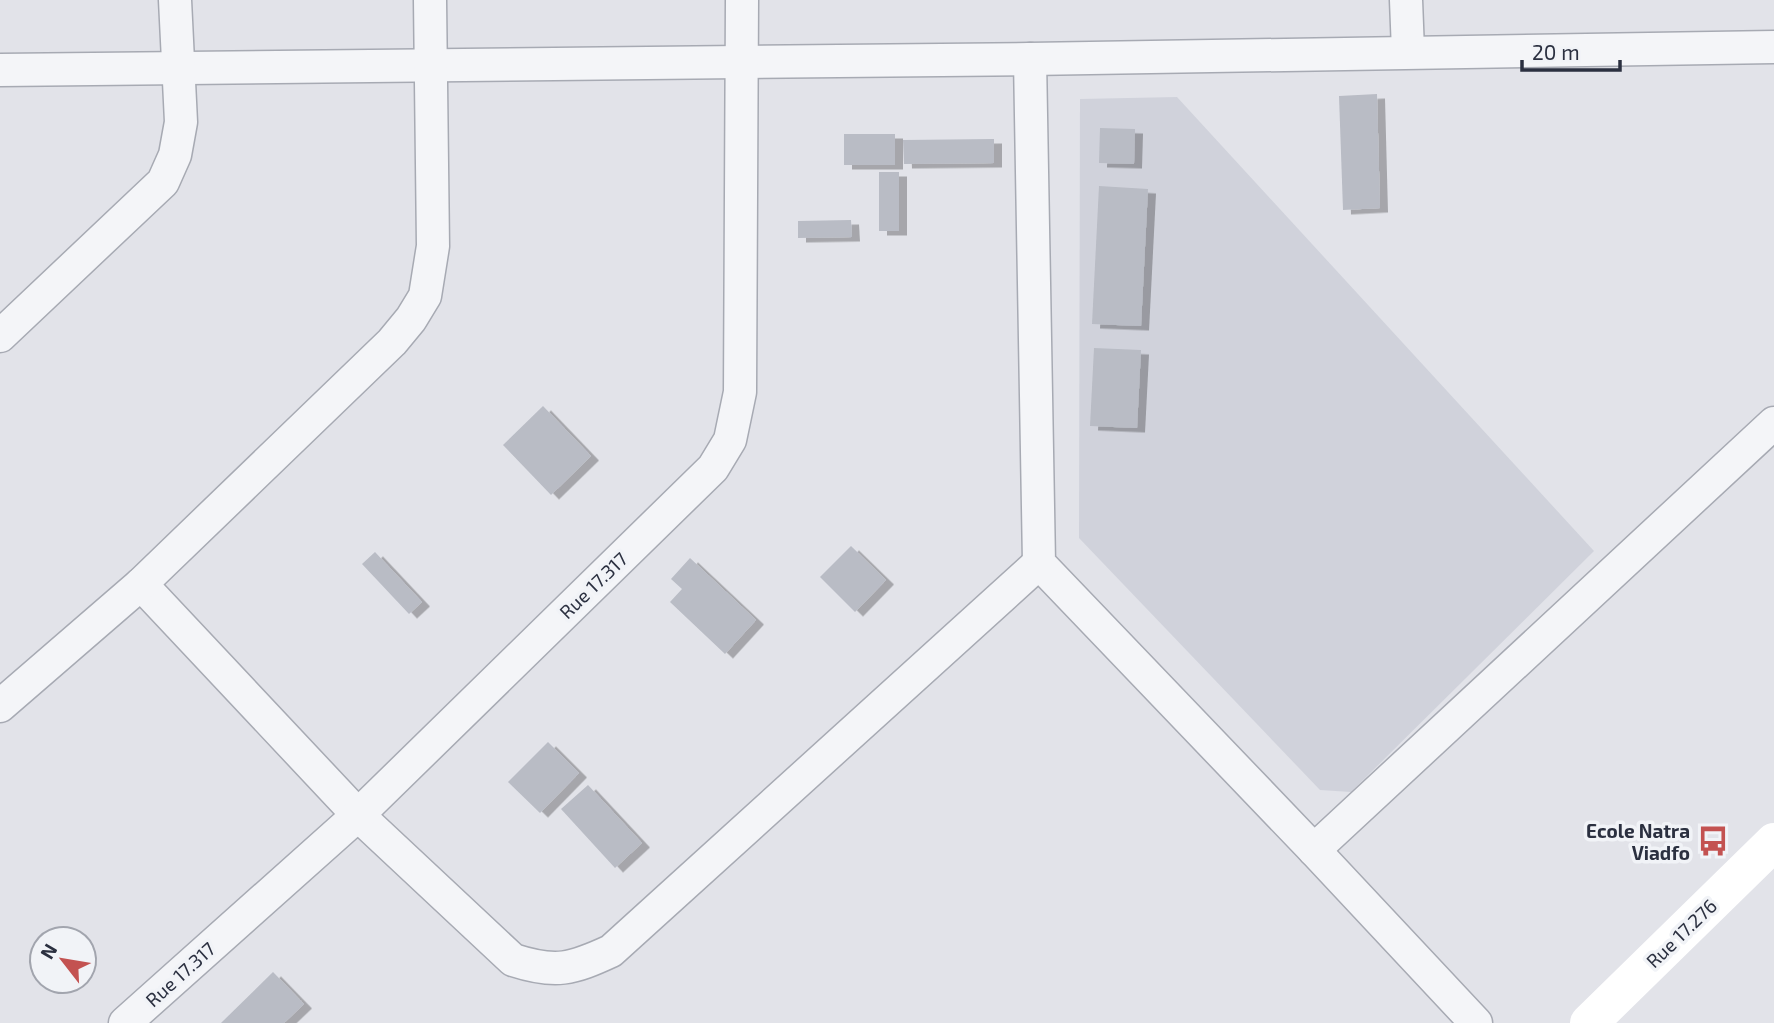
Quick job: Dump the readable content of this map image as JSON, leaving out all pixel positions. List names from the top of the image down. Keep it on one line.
{"streets":{"main road":["Rue 17.276"],"street":["Rue 17.317"]},"places":{"bus stop":["Ecole Natra Viadfo"]},"scale_bar":"20 m","north":"top left"}
